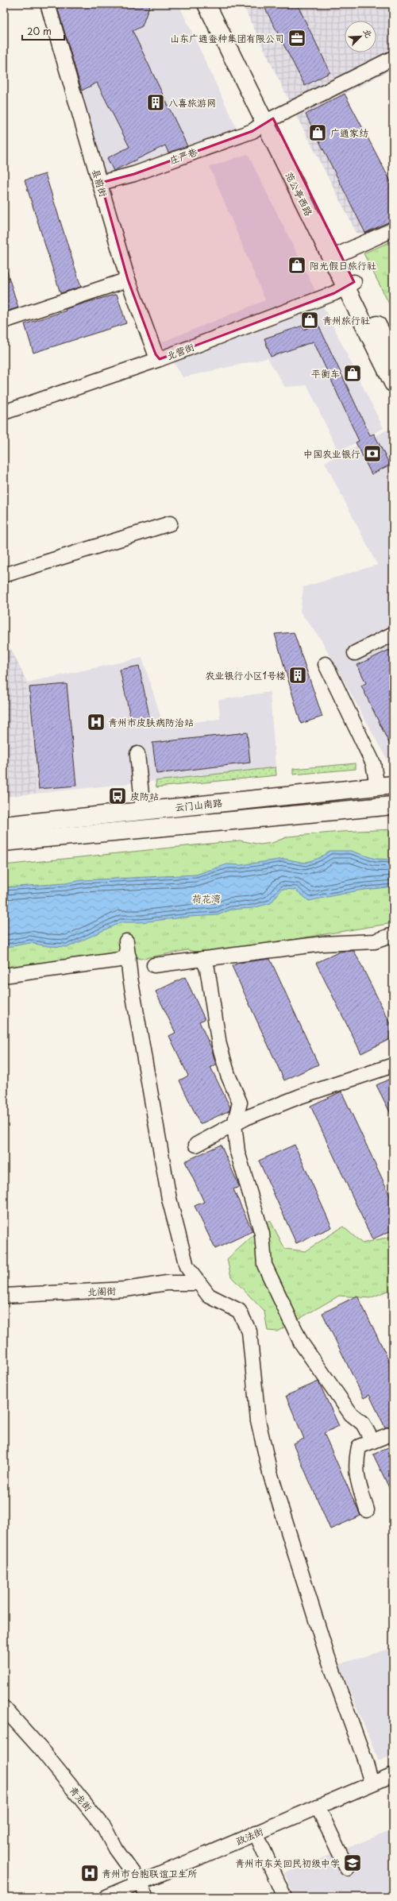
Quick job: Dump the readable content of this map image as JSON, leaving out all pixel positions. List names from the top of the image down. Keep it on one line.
{"streets":{"main road":["范公亭西路","云门山南路"],"street":["庄严巷","县前街","北营街","北阁街","青龙街","政法街"]},"crossings":[["庄严巷","县前街"],["庄严巷","范公亭西路"],["县前街","北营街"],["范公亭西路","北营街"],["青龙街","政法街"]],"parks":["荷花湾"],"places":{"office":["山东广通蚕种集团有限公司"],"building":["八喜旅游网","农业银行小区1号楼"],"shop":["广通家纺","阳光假日旅行社","青州旅行社","平衡车"],"bank":["中国农业银行"],"hospital":["青州市皮肤病防治站","青州市台胞联谊卫生所"],"bus stop":["皮防站"],"school or university":["青州市东关回民初级中学"]},"scale_bar":"20 m","north":"top right"}
